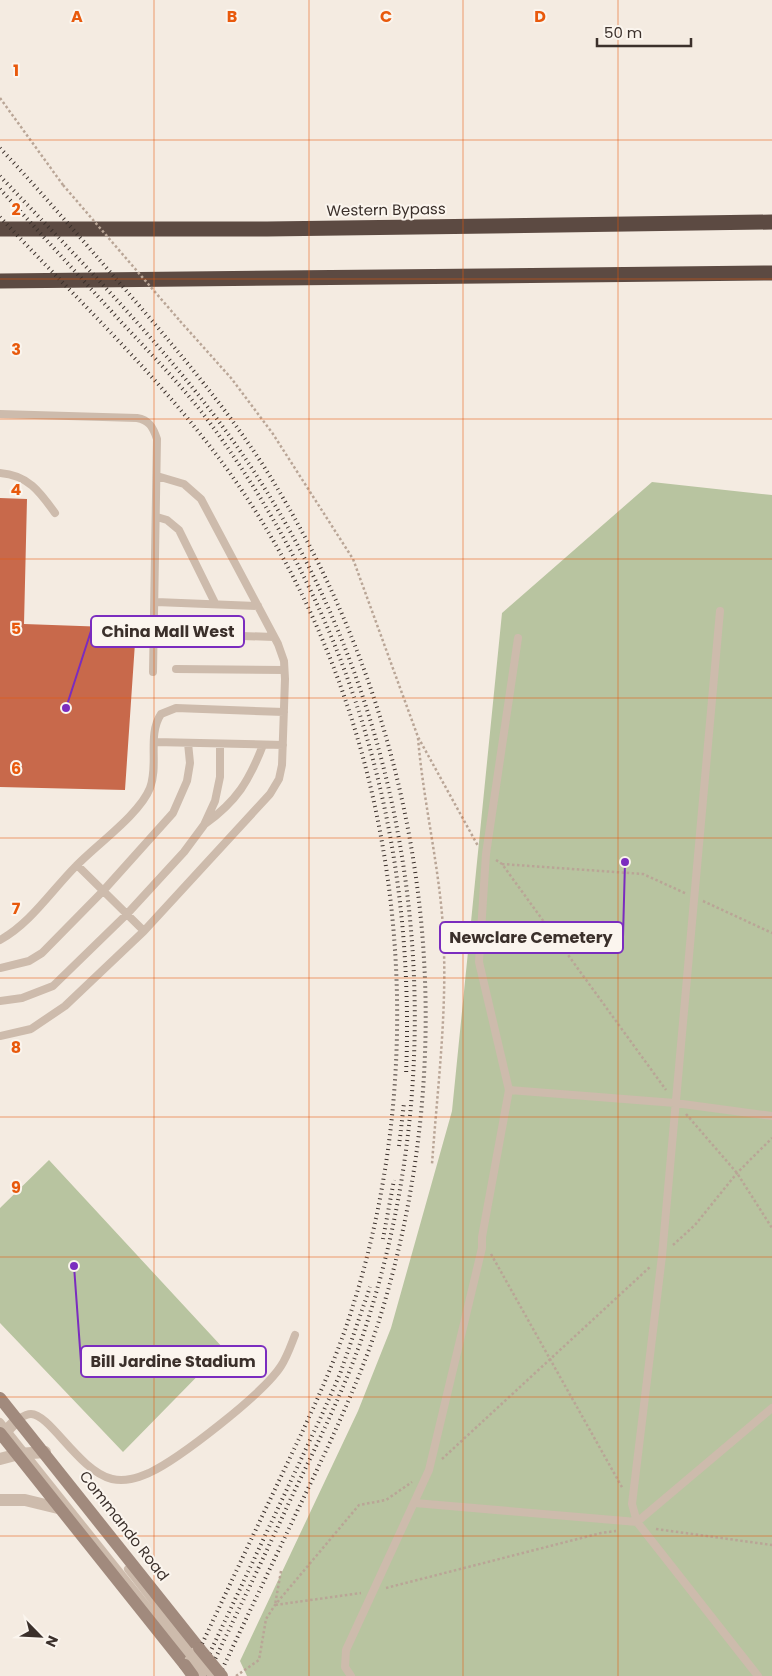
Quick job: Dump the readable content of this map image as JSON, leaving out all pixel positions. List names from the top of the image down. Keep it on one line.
{"streets":{"highway":["Western Bypass"],"main road":["Commando Road"]},"places":["China Mall West","Newclare Cemetery","Bill Jardine Stadium"],"scale_bar":"50 m","north":"bottom right","grid":{"columns":["A","B","C","D"],"rows":["1","2","3","4","5","6","7","8","9"]}}
